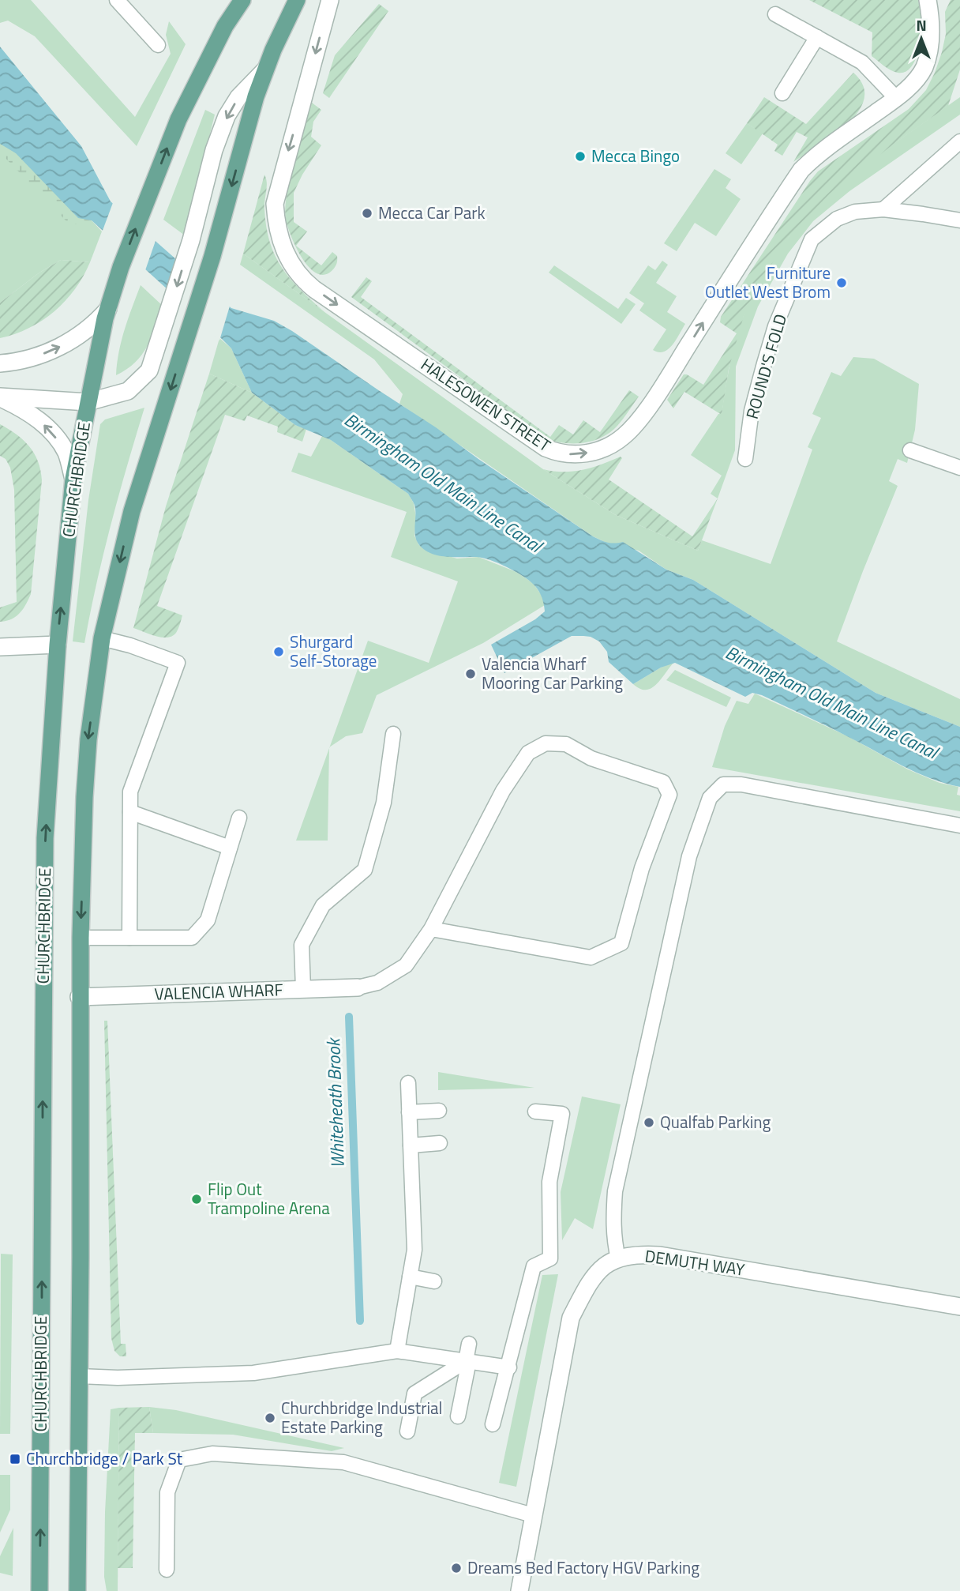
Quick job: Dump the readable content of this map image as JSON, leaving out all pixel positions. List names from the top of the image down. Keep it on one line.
{"streets":{"main road":["CHURCHBRIDGE"],"street":["HALESOWEN STREET","VALENCIA WHARF","DEMUTH WAY"],"lane":["ROUND'S FOLD"]},"water":["Birmingham Old Main Line Canal","Whiteheath Brook"],"places":{"other":["Mecca Bingo","Mecca Car Park","Furniture Outlet West Brom","Shurgard Self-Storage","Valencia Wharf Mooring Car Parking","Qualfab Parking","Flip Out Trampoline Arena","Churchbridge Industrial Estate Parking","Dreams Bed Factory HGV Parking"],"transit":["Churchbridge / Park St"]},"north":"top"}
